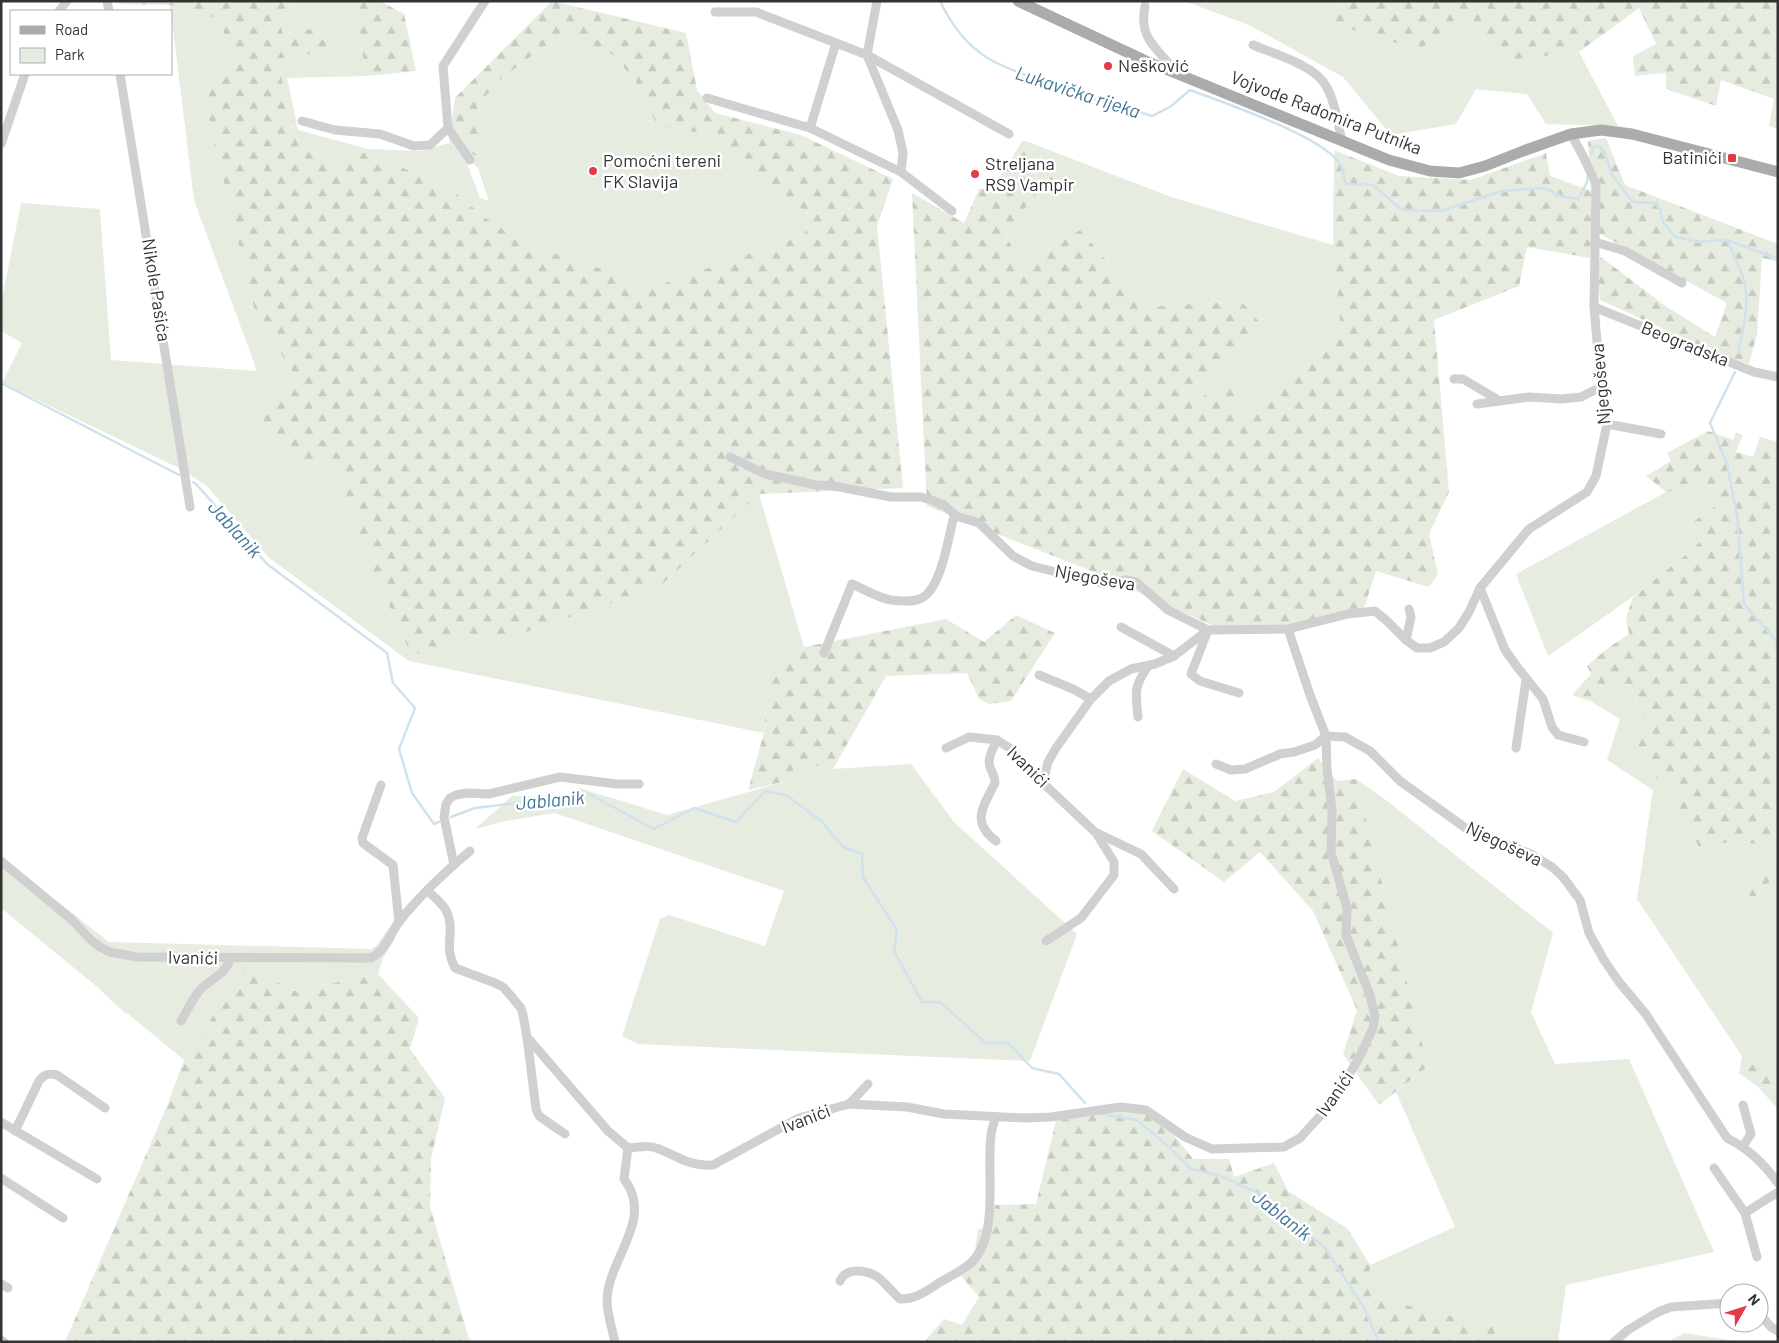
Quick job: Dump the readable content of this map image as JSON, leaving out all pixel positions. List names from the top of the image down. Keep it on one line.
{"streets":{"main road":["Vojvode Radomira Putnika"],"street":["Nikole Pašića","Beogradska","Njegoševa","Ivanići"]},"crossings":[["Vojvode Radomira Putnika","Njegoševa"],["Beogradska","Njegoševa"],["Njegoševa","Ivanići"]],"water":["Lukavička rijeka","Jablanik"],"places":{"other":["Nešković","Pomoćni tereni FK Slavija","Streljana RS9 Vampir"],"transit":["Batinići"]},"legend":["Road","Park"],"north":"top right"}
